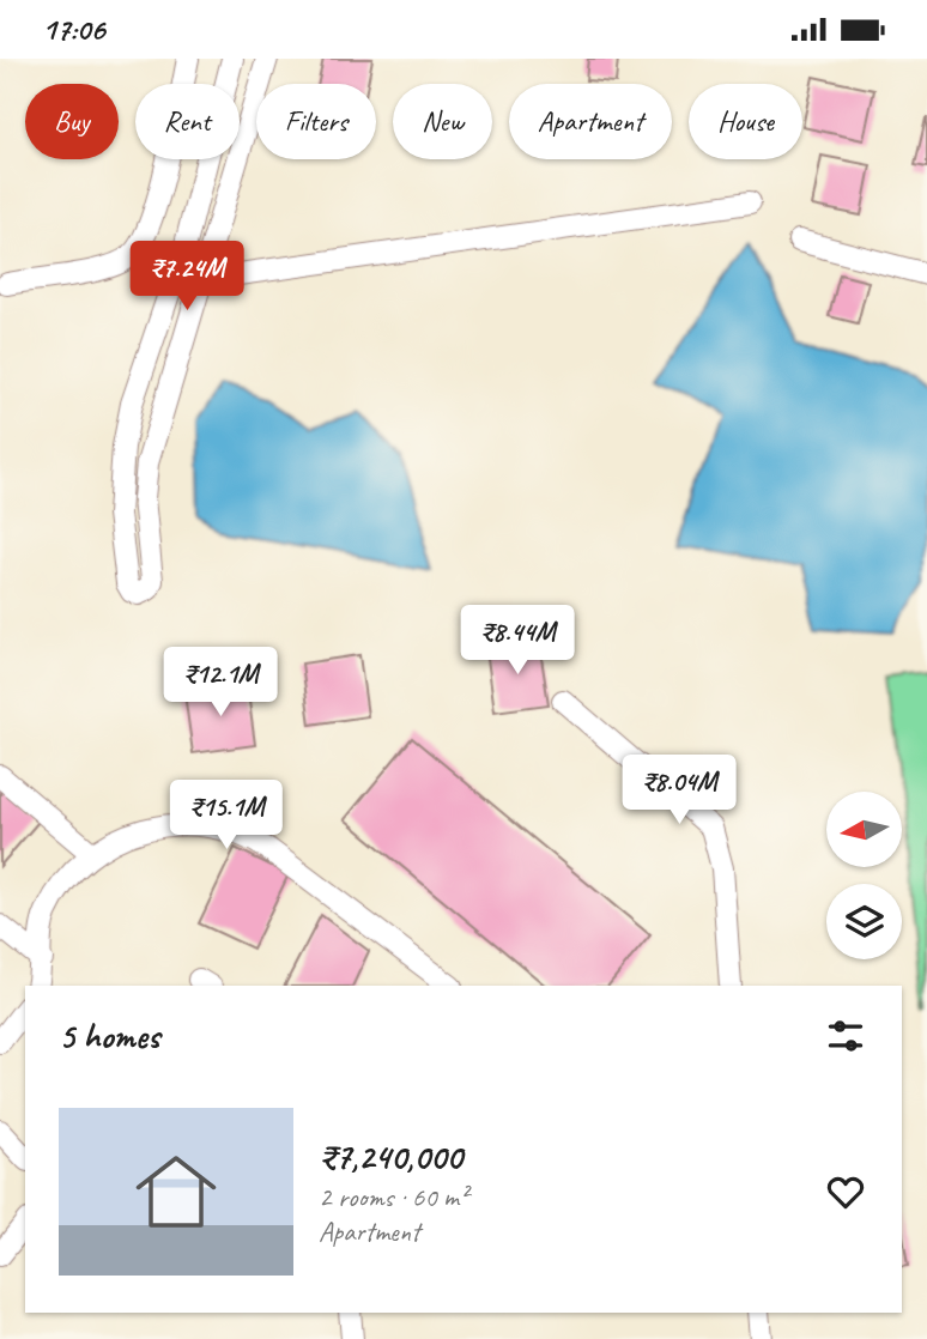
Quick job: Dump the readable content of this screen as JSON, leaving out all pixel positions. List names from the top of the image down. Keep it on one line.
{"north":"left","page":{"status":"17:06","chip":["Buy","Rent","Filters","New","Apartment","House"],"price":["₹7.24M","₹8.44M","₹12.1M","₹8.04M","₹15.1M"],"heading":"5 homes","list":[{"name":"₹7,240,000","note":"2 rooms · 60 m² · Apartment"}]}}
